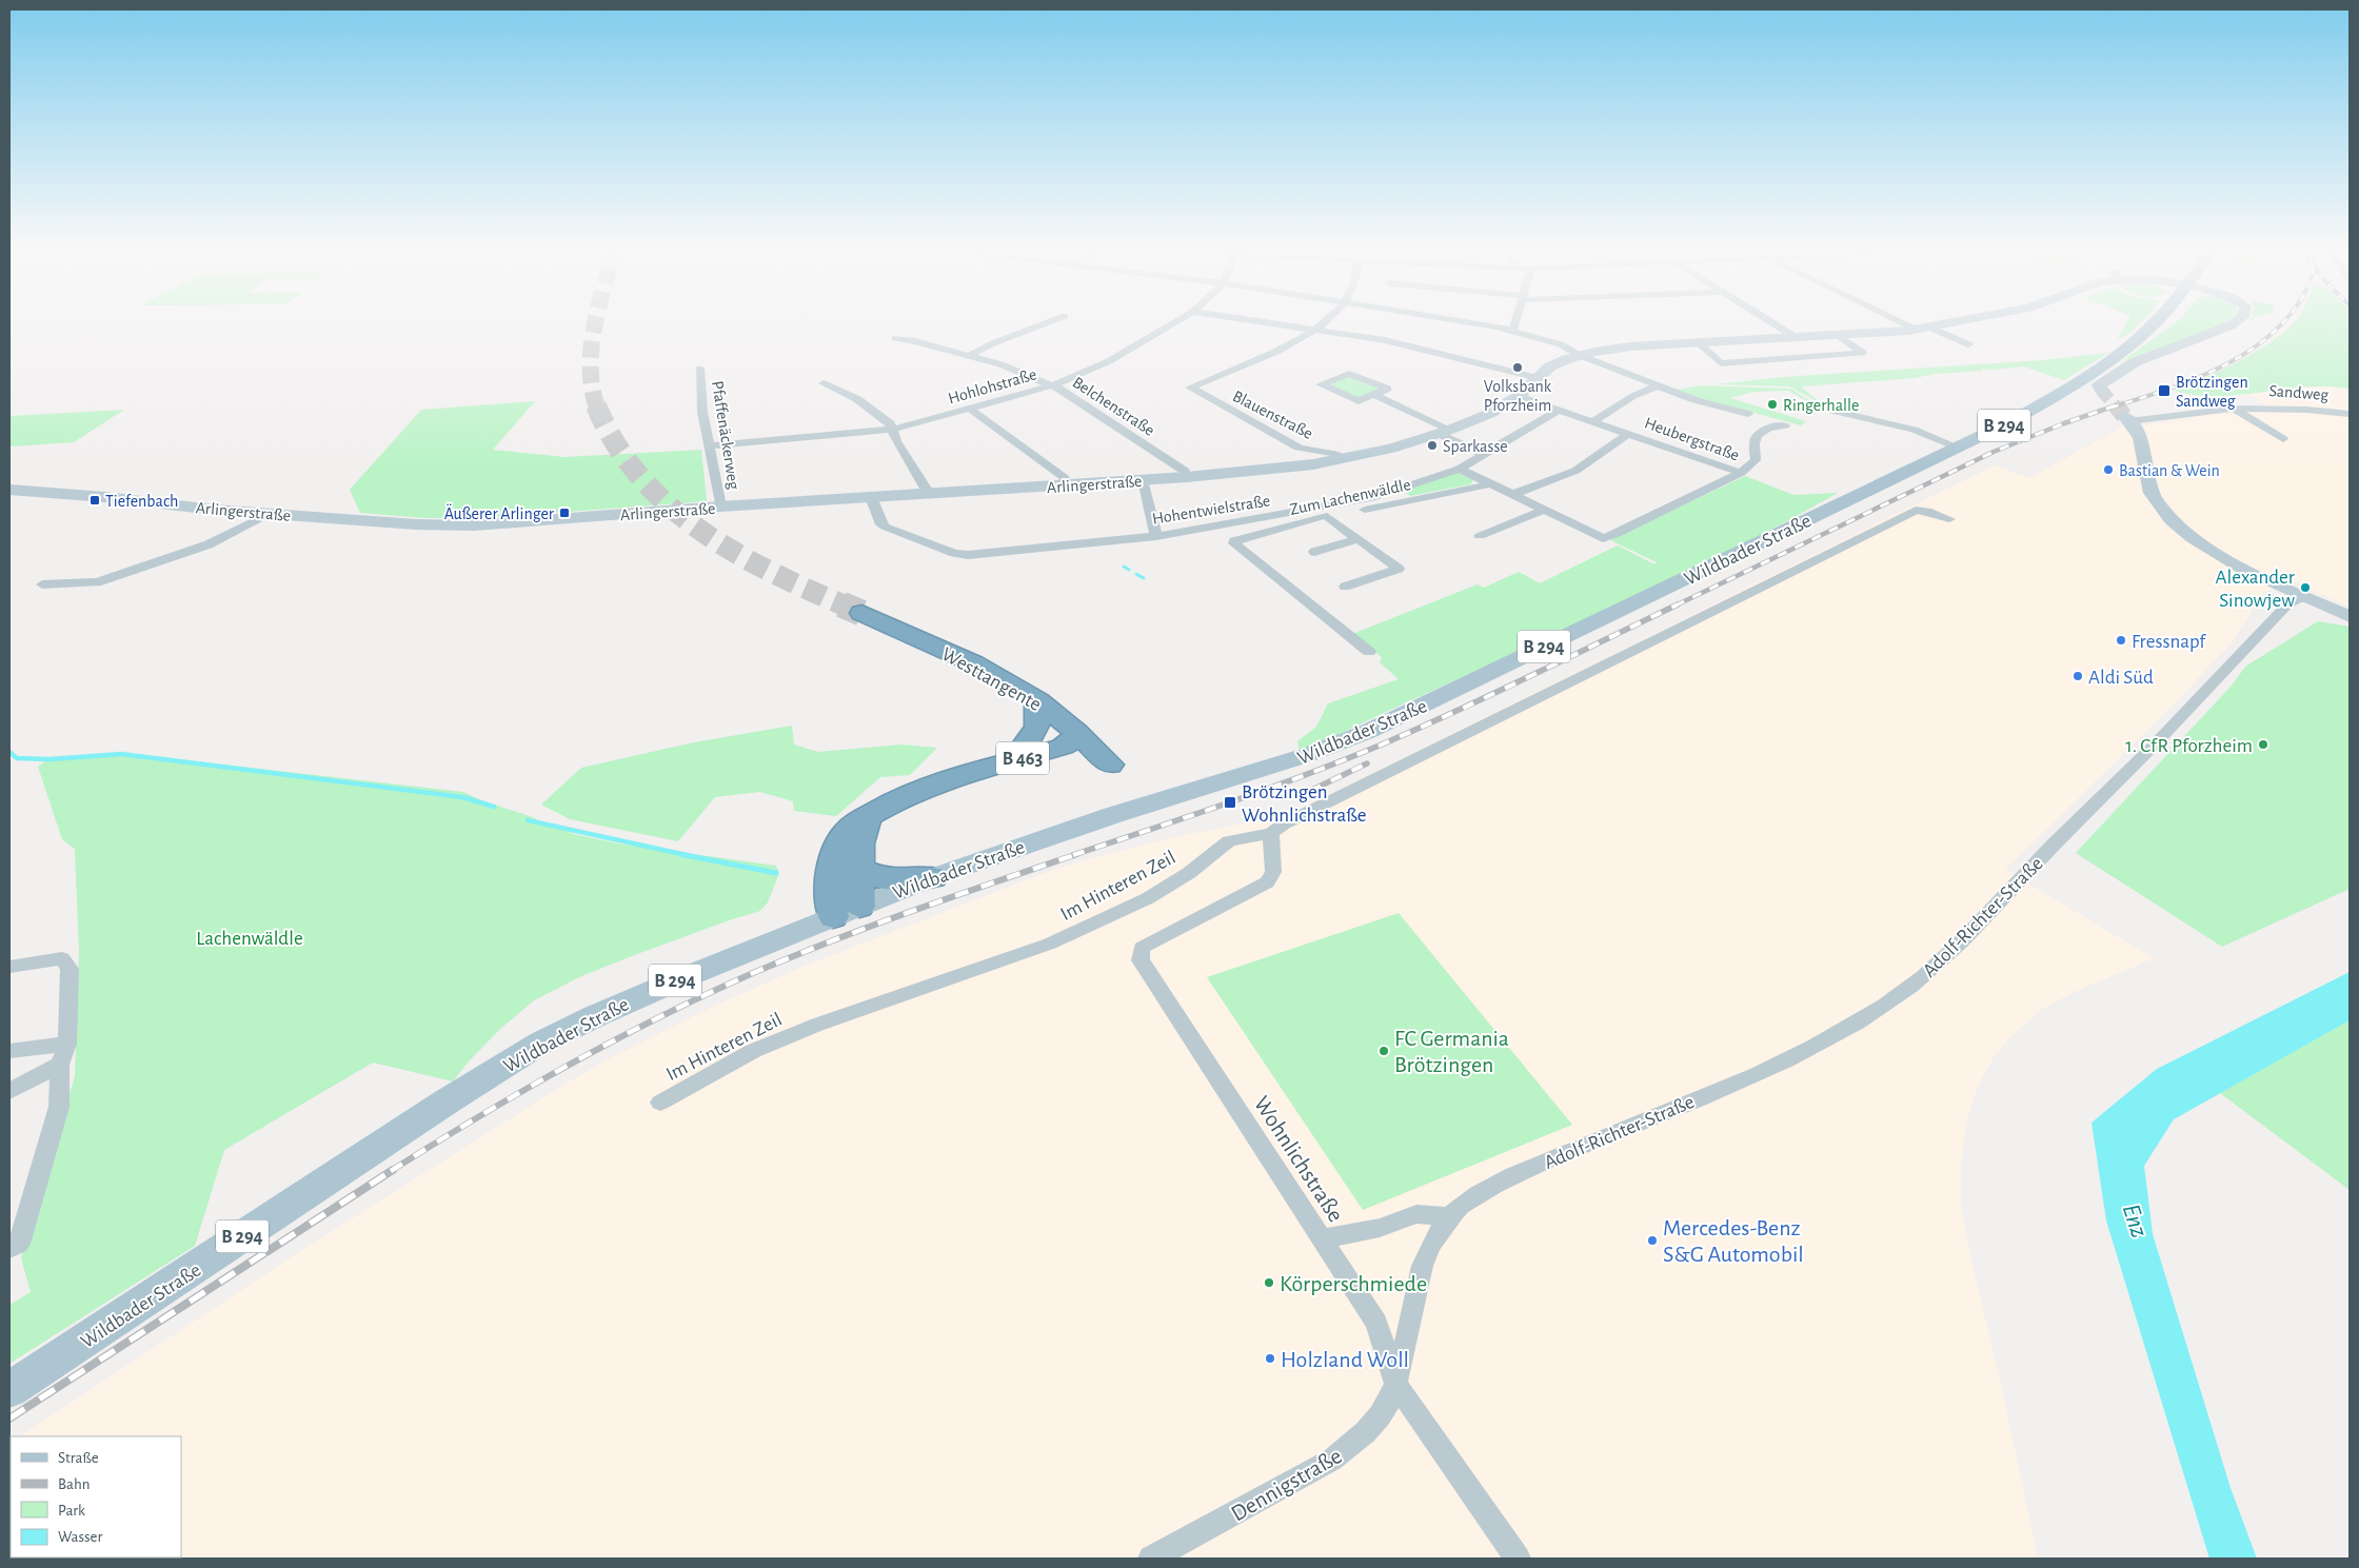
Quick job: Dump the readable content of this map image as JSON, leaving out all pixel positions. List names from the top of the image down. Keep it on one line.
{"streets":{"highway":["Westtangente","B 463"],"main road":["B 294","Arlingerstraße","Wildbader Straße"],"street":["Hohlohstraße","Sandweg","Belchenstraße","Blauenstraße","Pfaffenäckerweg","Heubergstraße","Zum Lachenwäldle","Hohentwielstraße","Im Hinteren Zeil","Adolf-Richter-Straße","Wohnlichstraße","Dennigstraße"]},"crossings":[["Hohlohstraße","Belchenstraße"],["Hohlohstraße","Pfaffenäckerweg"],["Belchenstraße","Arlingerstraße"],["Blauenstraße","Arlingerstraße"],["Pfaffenäckerweg","Arlingerstraße"],["Heubergstraße","Arlingerstraße"],["Heubergstraße","Zum Lachenwäldle"],["Heubergstraße","Hohentwielstraße"],["Arlingerstraße","Hohentwielstraße"],["Wildbader Straße","B 463"],["Westtangente","B 463"],["Im Hinteren Zeil","Wohnlichstraße"],["Adolf-Richter-Straße","Wohnlichstraße"],["Adolf-Richter-Straße","Dennigstraße"],["Wohnlichstraße","Dennigstraße"]],"water":["Enz"],"parks":["Lachenwäldle"],"places":{"other":["Volksbank Pforzheim","Ringerhalle","Sparkasse","Bastian & Wein","Alexander Sinowjew","Fressnapf","Aldi Süd","1. CfR Pforzheim","FC Germania Brötzingen","Mercedes-Benz S&G Automobil","Körperschmiede","Holzland Woll"],"transit":["Brötzingen Sandweg","Tiefenbach","Äußerer Arlinger","Brötzingen Wohnlichstraße"]},"legend":["Straße","Bahn","Park","Wasser"]}
